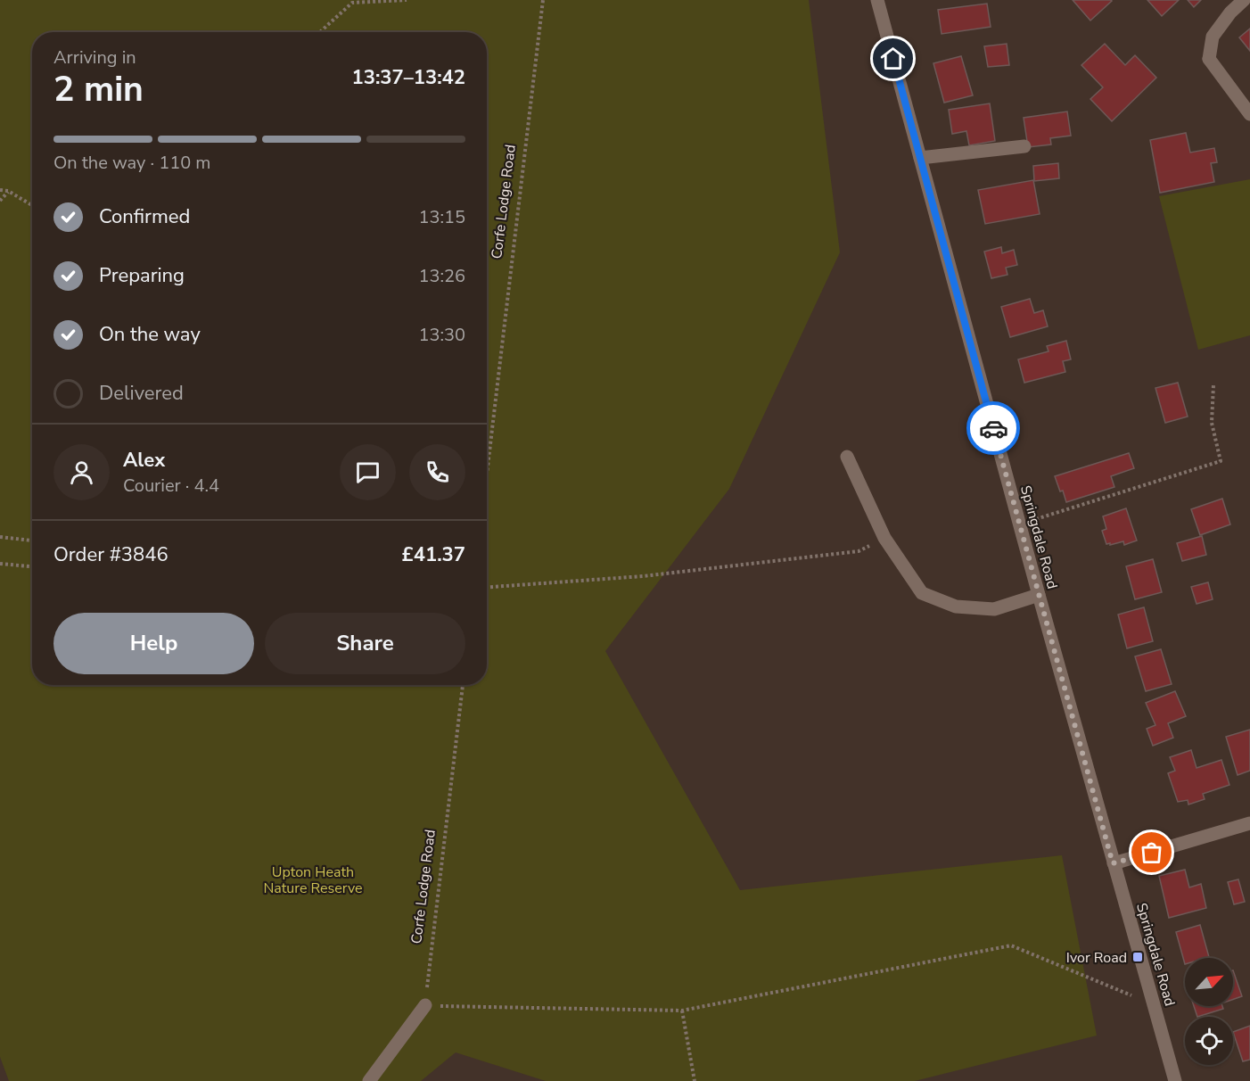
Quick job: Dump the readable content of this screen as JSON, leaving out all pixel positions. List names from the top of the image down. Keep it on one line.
{"streets":{"street":["Springdale Road"],"path":["Corfe Lodge Road"]},"parks":["Upton Heath Nature Reserve"],"places":{"transit":["Ivor Road"]},"north":"top right","page":{"heading":["2 min","Arriving in","13:37–13:42"],"panel":["Alex","Courier · 4.4","Order #3846","£41.37"],"bar":"On the way · 110 m","list":[["Confirmed","13:15"],["Preparing","13:26"],["On the way","13:30"],"Delivered"],"buttons":["Help","Share"]}}
